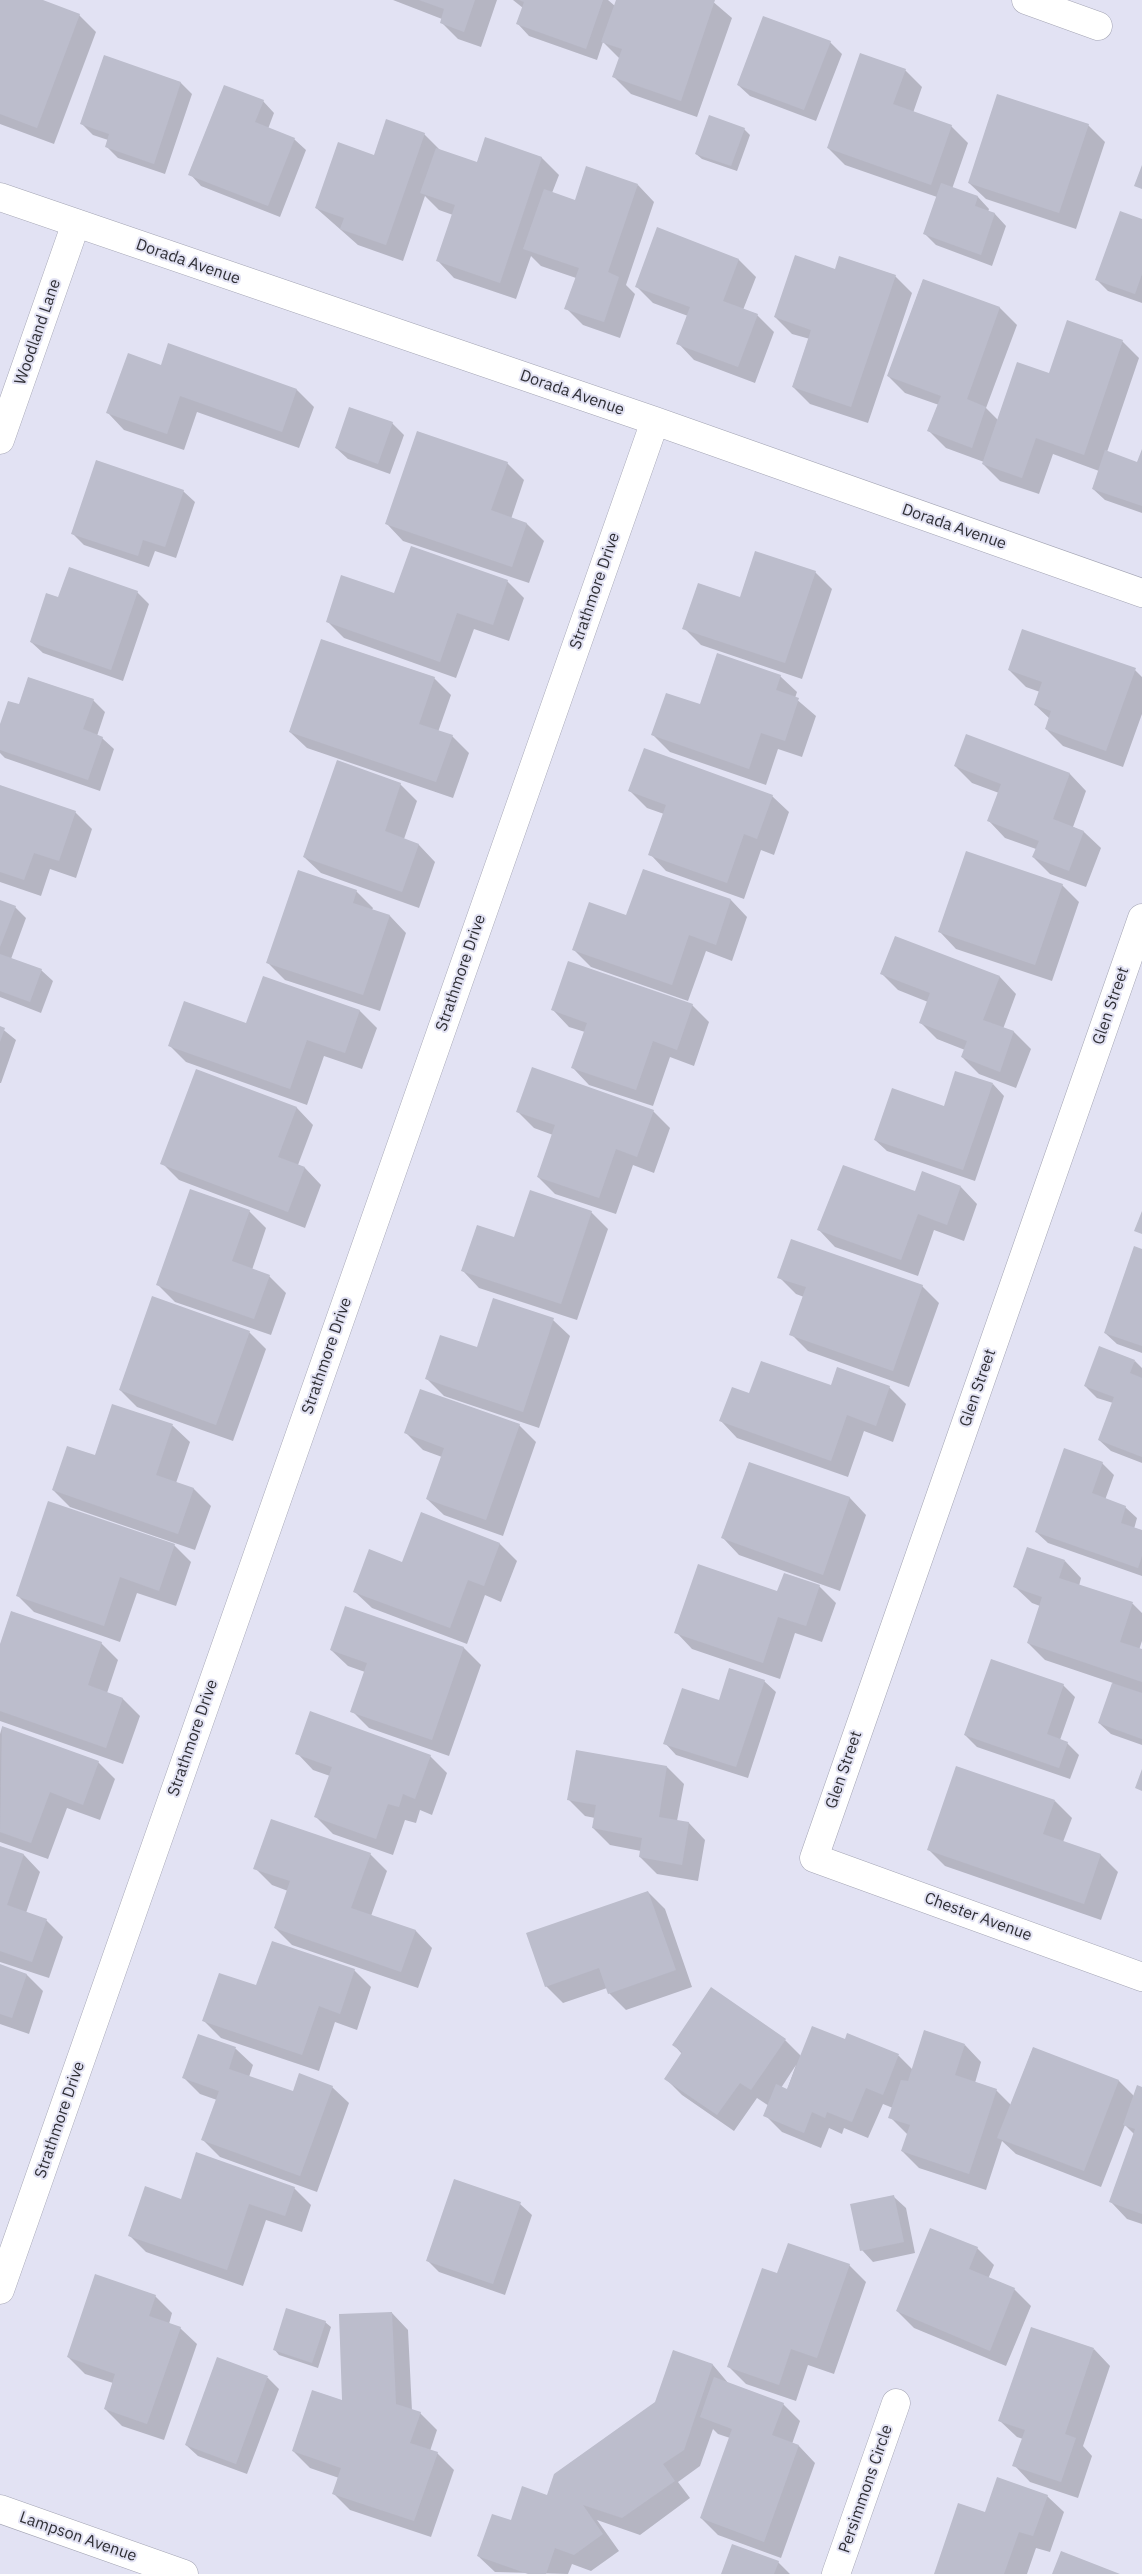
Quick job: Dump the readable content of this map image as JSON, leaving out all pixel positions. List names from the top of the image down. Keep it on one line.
{"streets":{"street":["Dorada Avenue","Woodland Lane","Strathmore Drive","Glen Street","Chester Avenue","Persimmons Circle","Lampson Avenue"]},"crossings":[["Dorada Avenue","Woodland Lane"],["Dorada Avenue","Strathmore Drive"],["Glen Street","Chester Avenue"]]}
